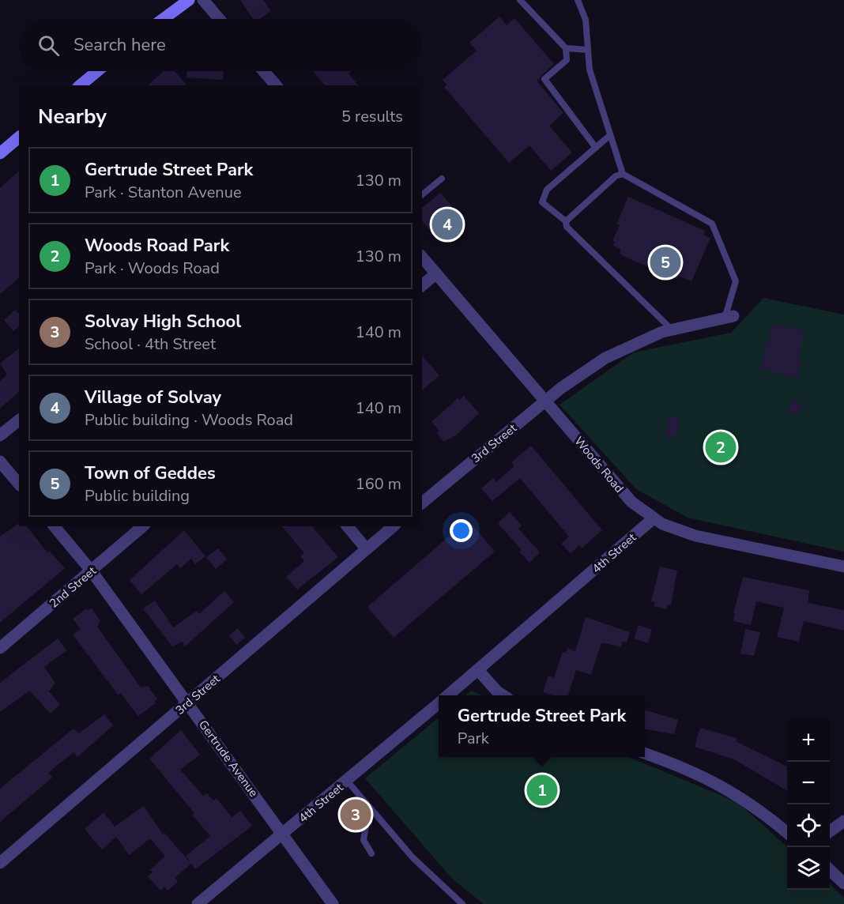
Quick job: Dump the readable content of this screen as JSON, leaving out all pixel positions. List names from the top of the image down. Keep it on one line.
{"streets":{"street":["3rd Street","Woods Road","4th Street","2nd Street","Gertrude Avenue"]},"crossings":[["3rd Street","Woods Road"],["3rd Street","Gertrude Avenue"],["Woods Road","4th Street"],["4th Street","Gertrude Avenue"],["2nd Street","Gertrude Avenue"]],"page":{"search":"Search here","heading":["Nearby","5 results"],"list":[{"mark":"1","name":"Gertrude Street Park","note":"Park · Stanton Avenue","value":"130 m"},{"mark":"2","name":"Woods Road Park","note":"Park · Woods Road","value":"130 m"},{"mark":"3","name":"Solvay High School","note":"School · 4th Street","value":"140 m"},{"mark":"4","name":"Village of Solvay","note":"Public building · Woods Road","value":"140 m"},{"mark":"5","name":"Town of Geddes","note":"Public building","value":"160 m"}],"pins":["4","5","2","1","3"],"popup":["Gertrude Street Park","Park"],"map_buttons":["+","−"]}}
